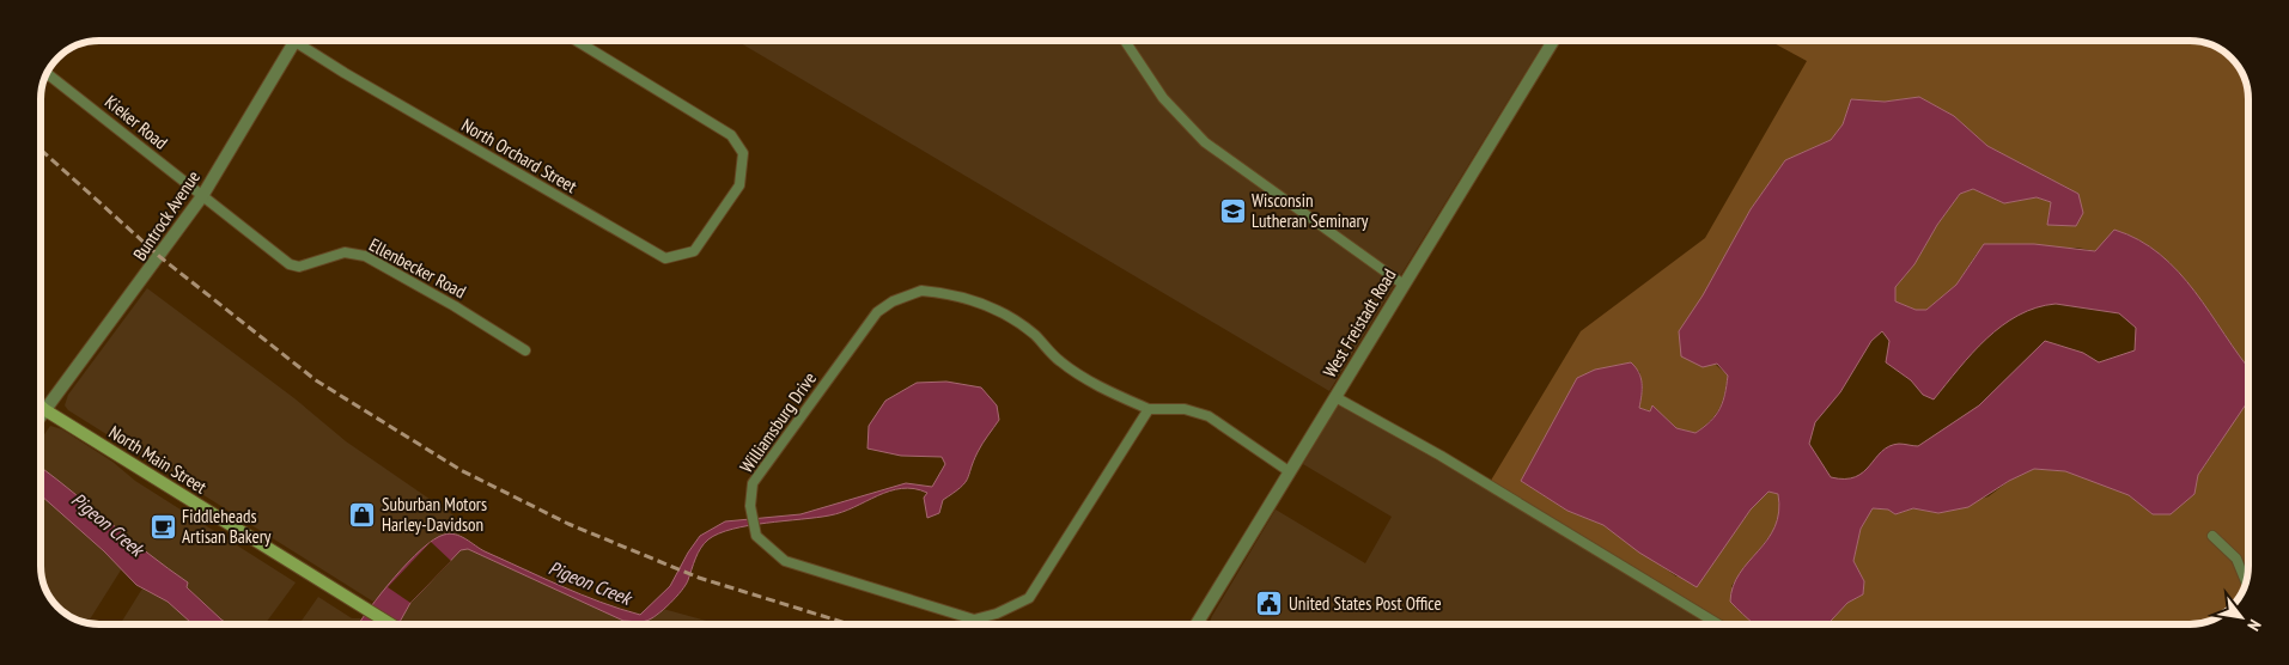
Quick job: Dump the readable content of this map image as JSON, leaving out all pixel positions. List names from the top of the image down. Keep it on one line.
{"streets":{"main road":["North Main Street"],"street":["Kieker Road","North Orchard Street","Buntrock Avenue","Ellenbecker Road","West Freistadt Road","Williamsburg Drive"]},"crossings":[["Kieker Road","Buntrock Avenue"],["Kieker Road","Ellenbecker Road"],["North Orchard Street","Buntrock Avenue"],["Buntrock Avenue","Ellenbecker Road"],["Buntrock Avenue","North Main Street"],["West Freistadt Road","Williamsburg Drive"]],"water":["Pigeon Creek"],"places":{"school or university":["Wisconsin Lutheran Seminary"],"shop":["Suburban Motors Harley-Davidson"],"cafe":["Fiddleheads Artisan Bakery"],"public building":["United States Post Office"]},"north":"bottom right"}
